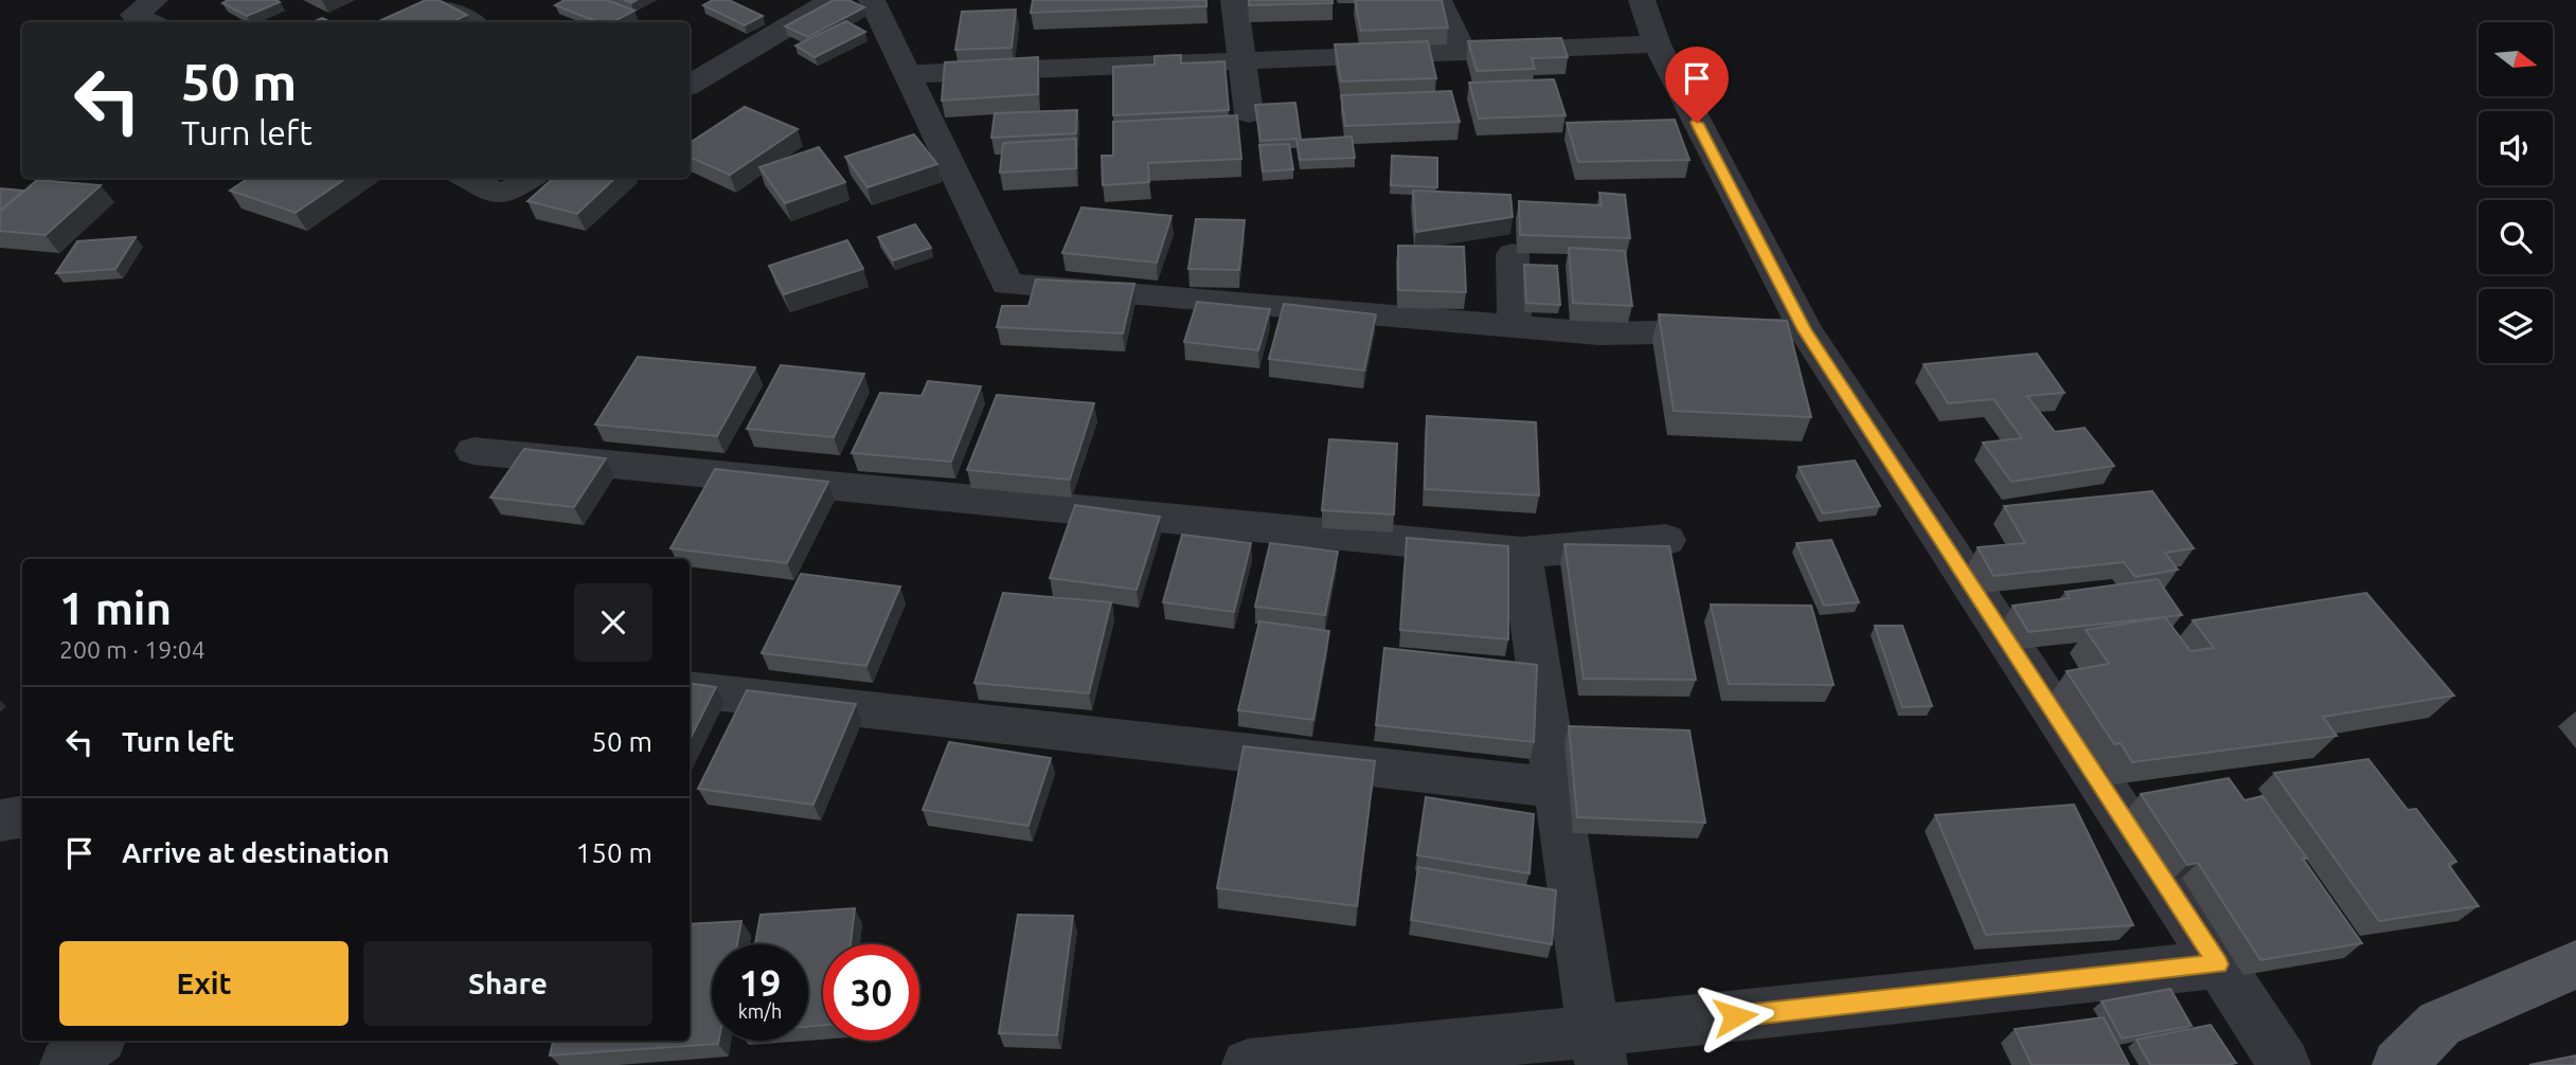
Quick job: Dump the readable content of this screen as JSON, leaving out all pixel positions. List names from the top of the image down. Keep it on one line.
{"north":"right","page":{"turn":["50 m","Turn left"],"heading":["1 min","200 m · 19:04"],"list":[{"name":"Turn left","value":"50 m"},{"name":"Arrive at destination","value":"150 m"}],"buttons":["Exit","Share"],"speed":"19 km/h","limit":"30"}}
